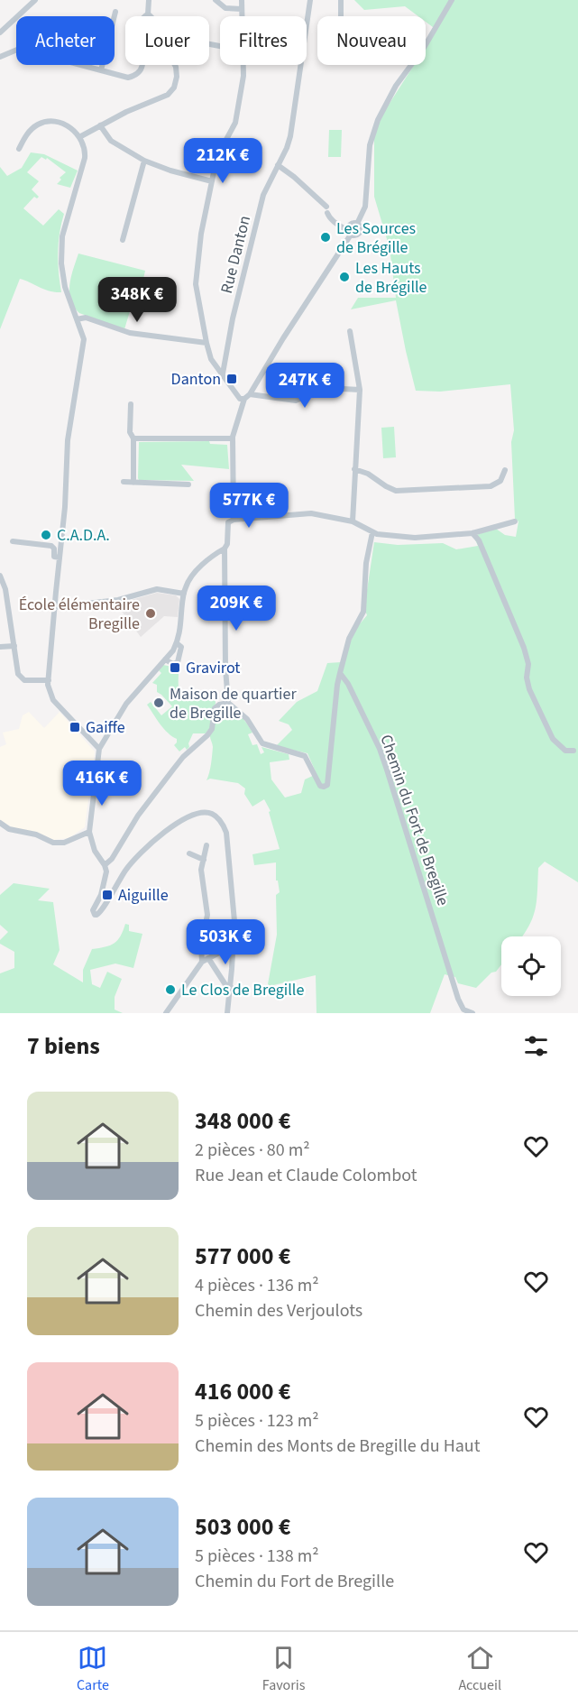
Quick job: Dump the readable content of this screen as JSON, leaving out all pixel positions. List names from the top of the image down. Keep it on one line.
{"streets":{"street":["Rue Danton","Chemin du Fort de Bregille"]},"places":{"other":["Les Sources de Brégille","Les Hauts de Brégille","C.A.D.A.","École élémentaire Bregille","Maison de quartier de Bregille","Le Clos de Bregille"],"transit":["Danton","Gravirot","Gaiffe","Aiguille"]},"page":{"chip":["Acheter","Louer","Filtres","Nouveau"],"price":["212K €","348K €","247K €","577K €","209K €","416K €","503K €"],"heading":"7 biens","list":[{"name":"348 000 €","note":"2 pièces · 80 m² · Rue Jean et Claude Colombot"},{"name":"577 000 €","note":"4 pièces · 136 m² · Chemin des Verjoulots"},{"name":"416 000 €","note":"5 pièces · 123 m² · Chemin des Monts de Bregille du Haut"},{"name":"503 000 €","note":"5 pièces · 138 m² · Chemin du Fort de Bregille"}],"tabs":["Carte","Favoris","Accueil"]}}
